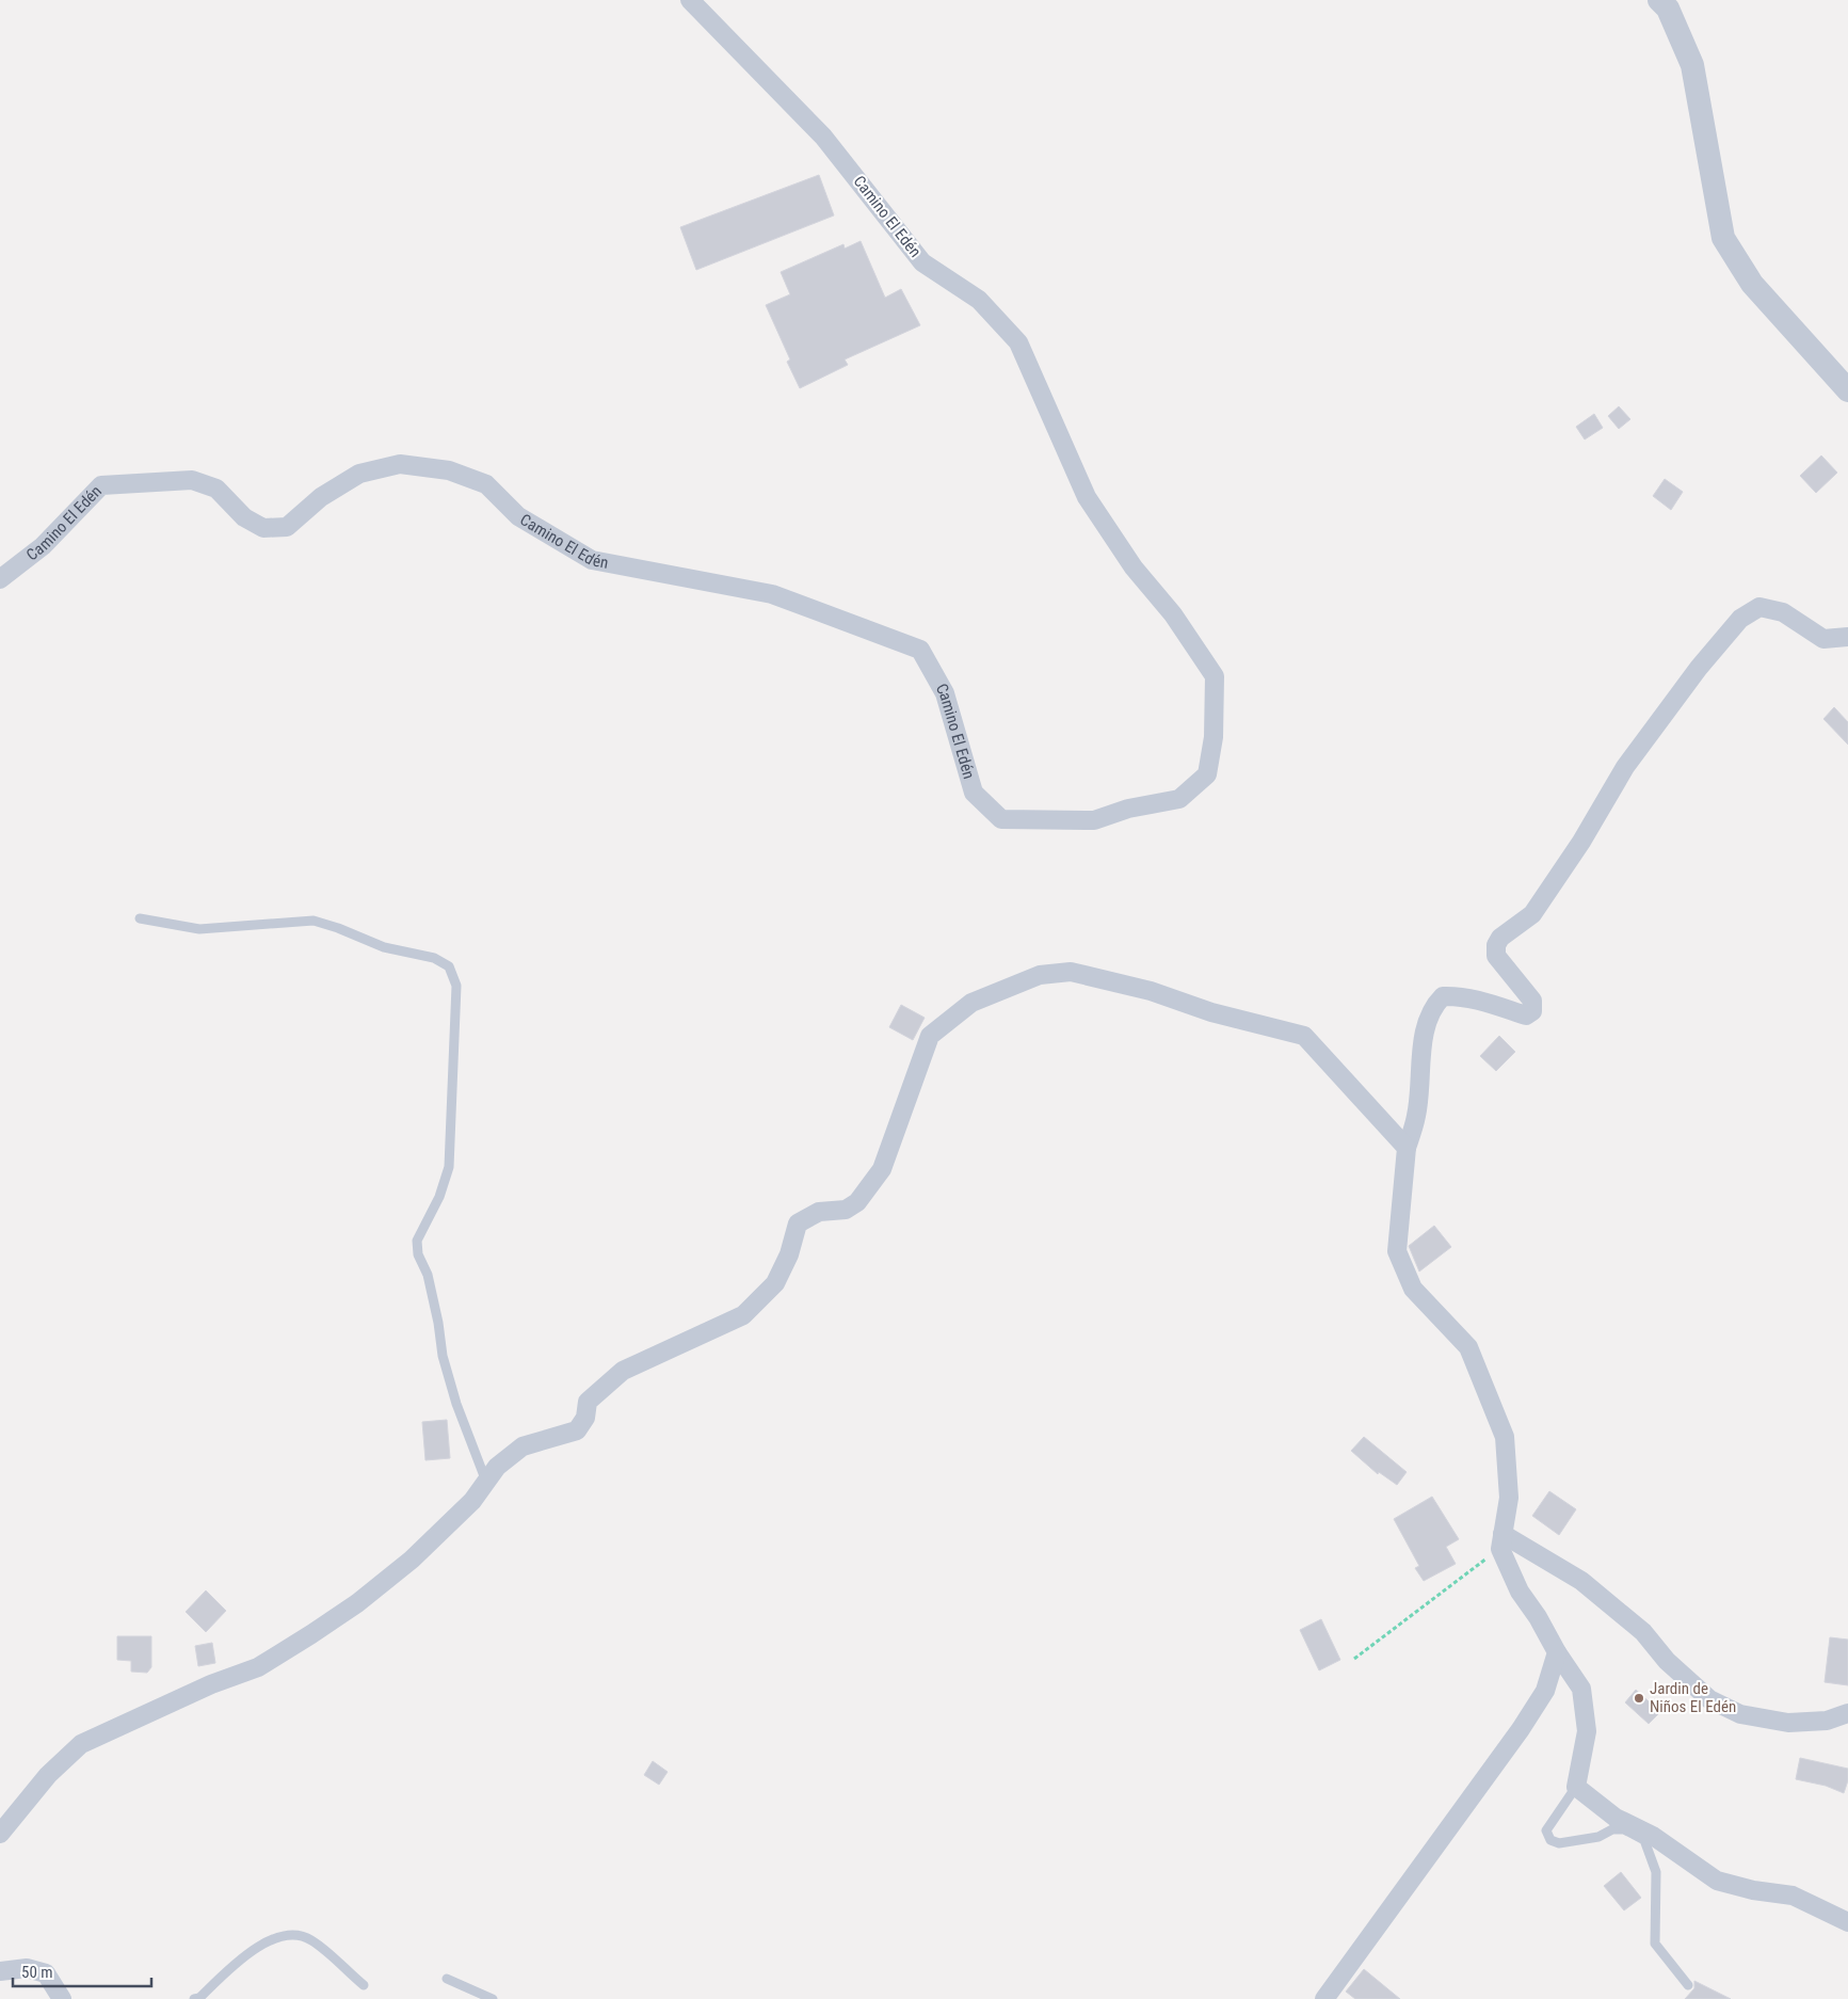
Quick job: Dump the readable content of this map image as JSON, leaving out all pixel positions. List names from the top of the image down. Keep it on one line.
{"streets":{"street":["Camino El Edén"]},"places":["Jardin de Niños El Edén"],"scale_bar":"50 m"}
